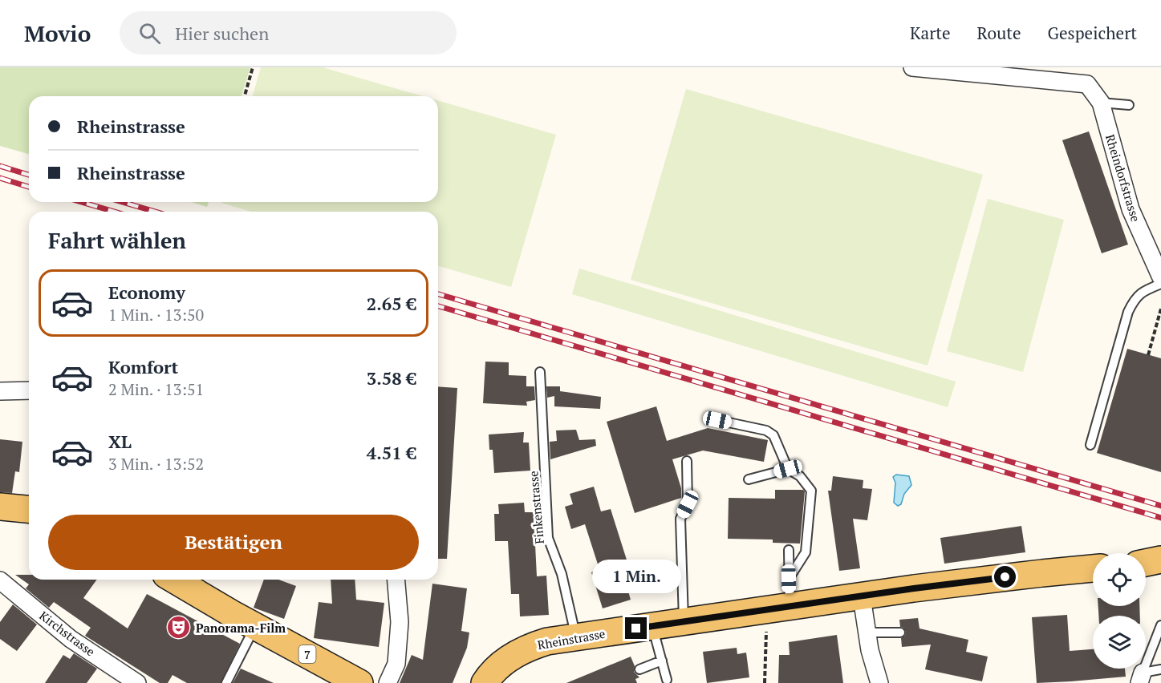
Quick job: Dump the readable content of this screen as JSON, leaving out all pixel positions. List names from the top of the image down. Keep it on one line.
{"streets":{"main road":["Rheinstrasse","7"],"street":["Rheindorfstrasse","Kirchstrasse"],"lane":["Finkenstrasse"]},"crossings":[["Finkenstrasse","Rheinstrasse"]],"places":{"theatre":["Panorama-Film"]},"page":{"header":"Movio","search":"Hier suchen","nav":["Karte","Route","Gespeichert"],"banner":["Rheinstrasse","Rheinstrasse"],"heading":"Fahrt wählen","list":[{"name":"Economy","note":"1 Min. · 13:50","value":"2.65 €"},{"name":"Komfort","note":"2 Min. · 13:51","value":"3.58 €"},{"name":"XL","note":"3 Min. · 13:52","value":"4.51 €"}],"buttons":"Bestätigen","bubble":"1 Min."}}
